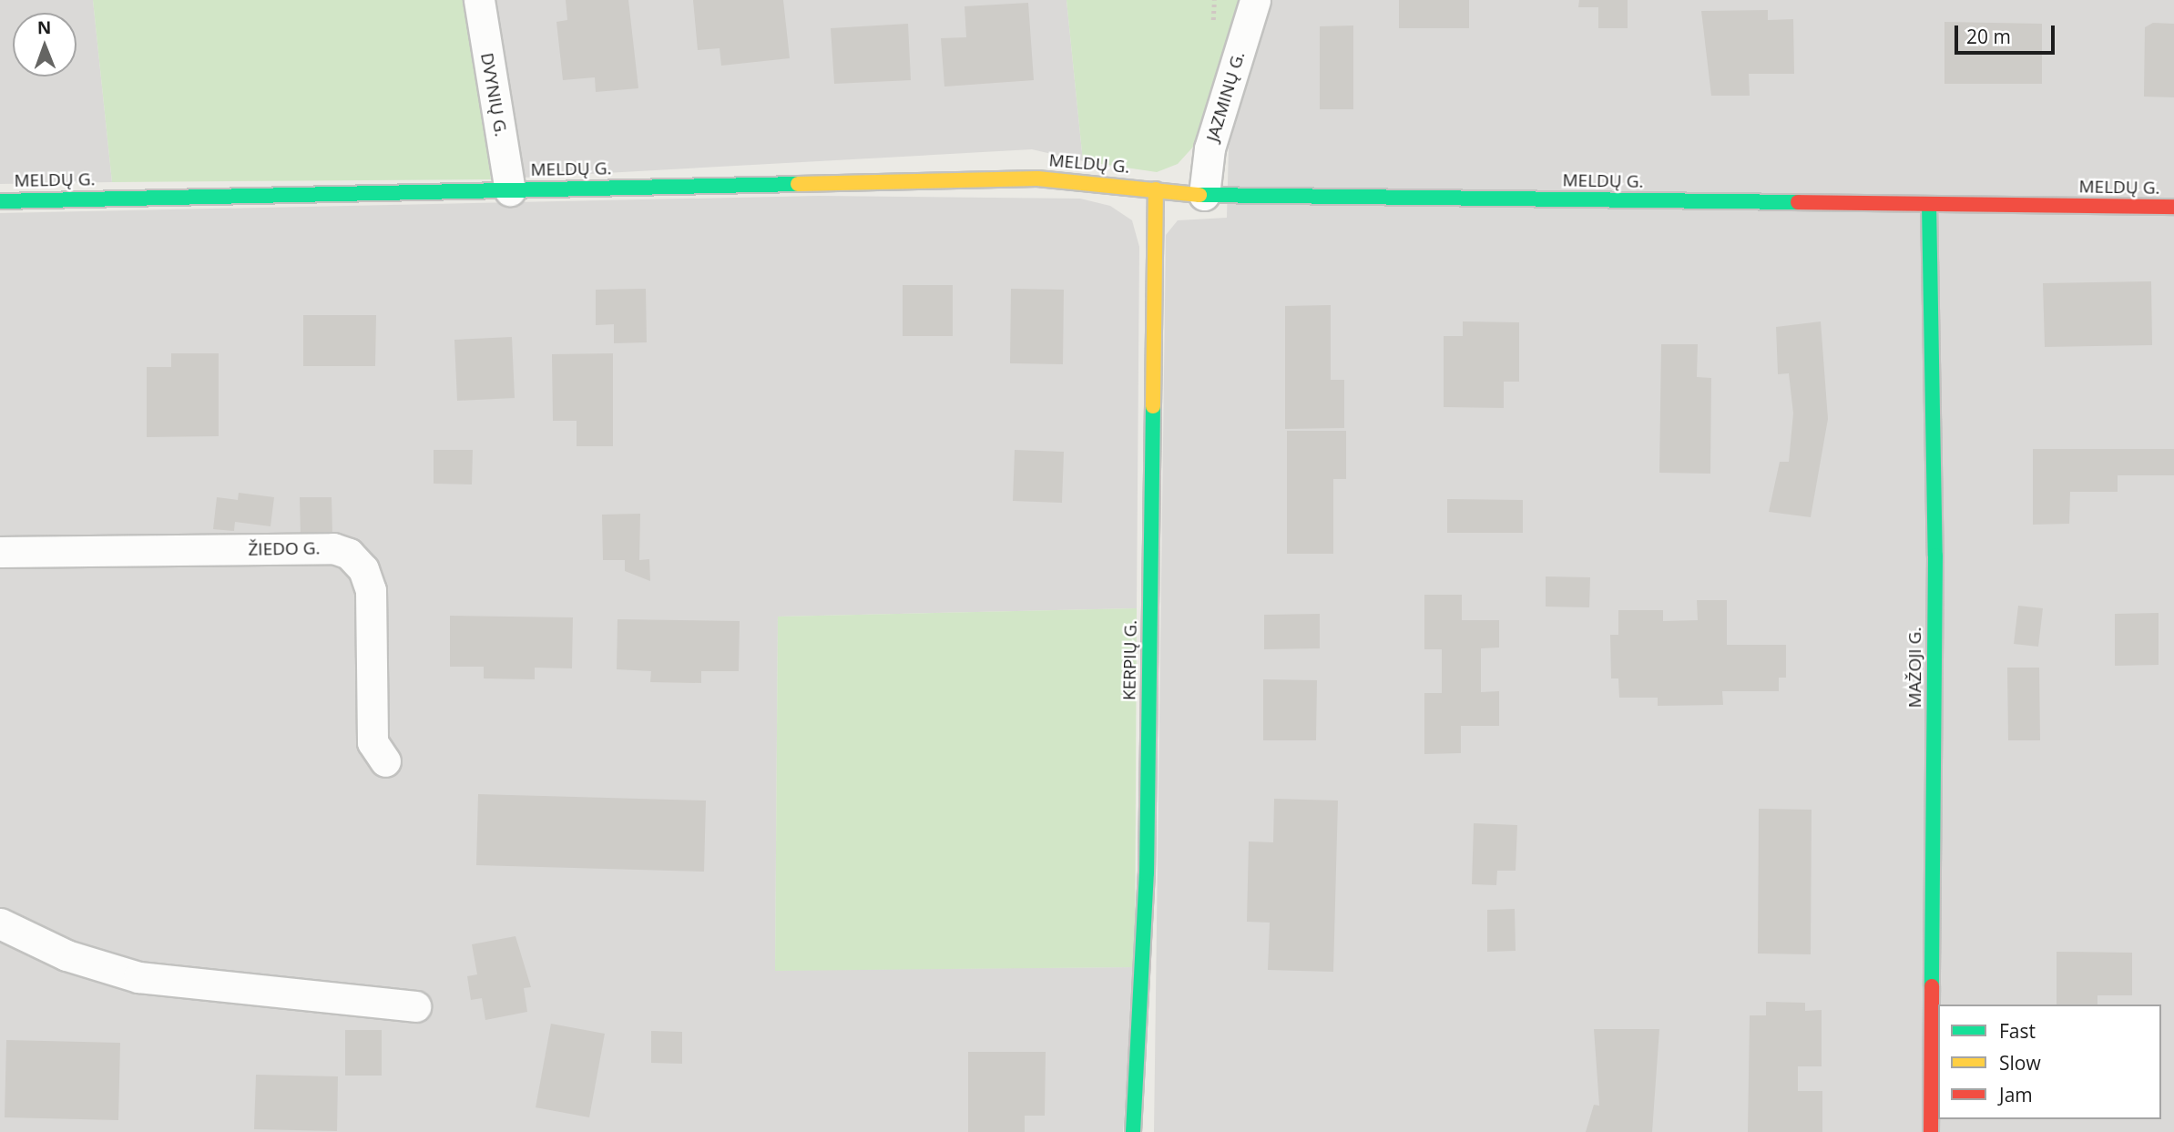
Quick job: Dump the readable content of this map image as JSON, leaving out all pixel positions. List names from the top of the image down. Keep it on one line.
{"streets":{"street":["DVYNIŲ G.","JAZMINŲ G.","MELDŲ G.","ŽIEDO G.","KERPIŲ G.","MAŽOJI G."]},"crossings":[["DVYNIŲ G.","MELDŲ G."],["JAZMINŲ G.","MELDŲ G."],["MELDŲ G.","KERPIŲ G."],["MELDŲ G.","MAŽOJI G."]],"legend":["Fast","Slow","Jam"],"scale_bar":"20 m","north":"top"}
